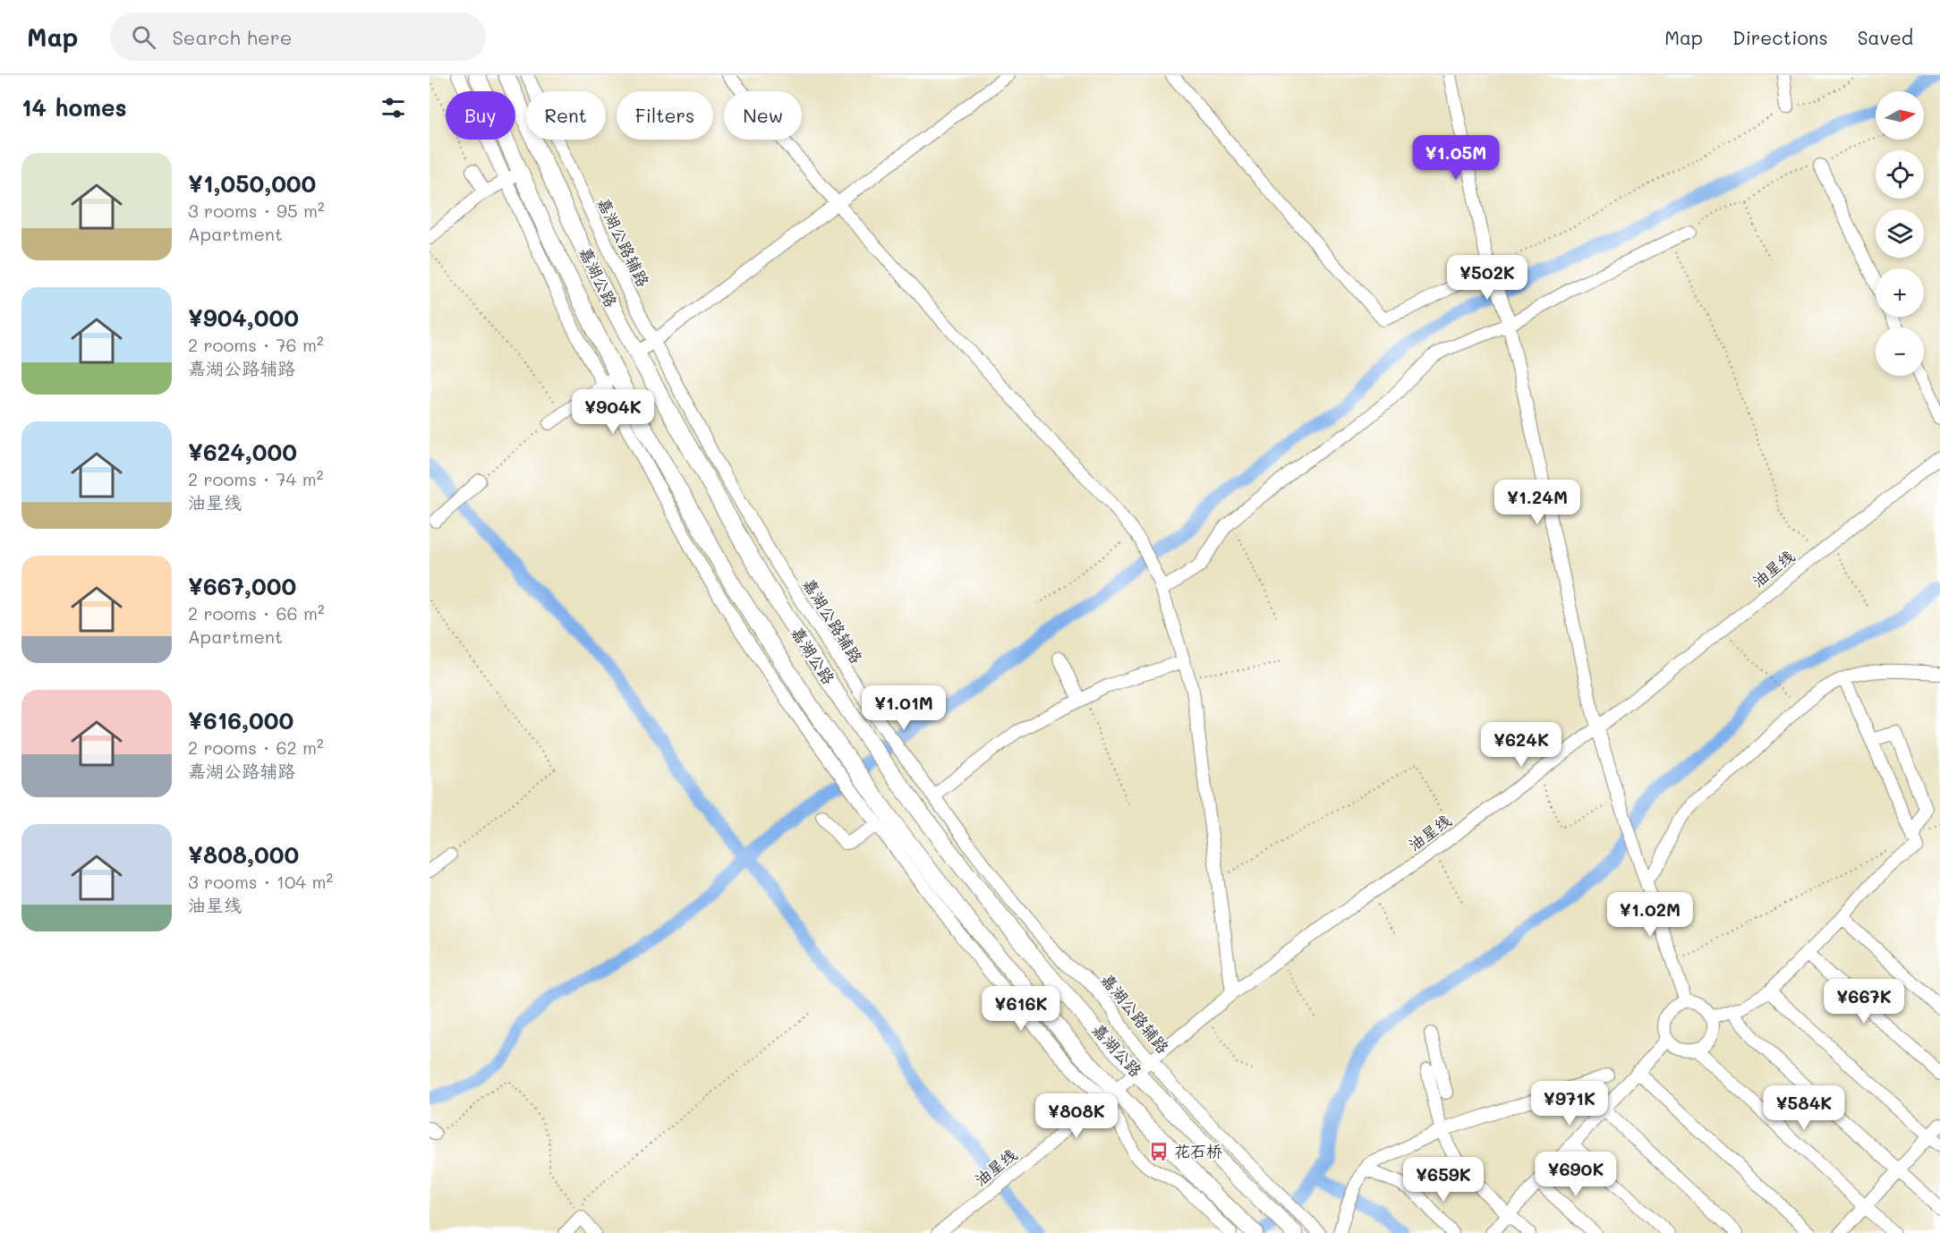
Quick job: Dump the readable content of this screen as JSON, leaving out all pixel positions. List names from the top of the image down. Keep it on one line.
{"streets":{"main road":["嘉湖公路"],"street":["嘉湖公路辅路","油星线"]},"crossings":[["嘉湖公路辅路","油星线"],["嘉湖公路","油星线"]],"places":{"bus stop":["花石桥"]},"north":"right","page":{"header":"Map","search":"Search here","nav":["Map","Directions","Saved"],"heading":"14 homes","map_buttons":["+","−"],"chip":["Buy","Rent","Filters","New"],"price":["¥1.05M","¥502K","¥904K","¥1.24M","¥1.01M","¥624K","¥1.02M","¥667K","¥616K","¥971K","¥584K","¥808K","¥690K","¥659K"],"list":[{"name":"¥1,050,000","note":"3 rooms · 95 m² · Apartment"},{"name":"¥904,000","note":"2 rooms · 76 m² · 嘉湖公路辅路"},{"name":"¥624,000","note":"2 rooms · 74 m² · 油星线"},{"name":"¥667,000","note":"2 rooms · 66 m² · Apartment"},{"name":"¥616,000","note":"2 rooms · 62 m² · 嘉湖公路辅路"},{"name":"¥808,000","note":"3 rooms · 104 m² · 油星线"}]}}
